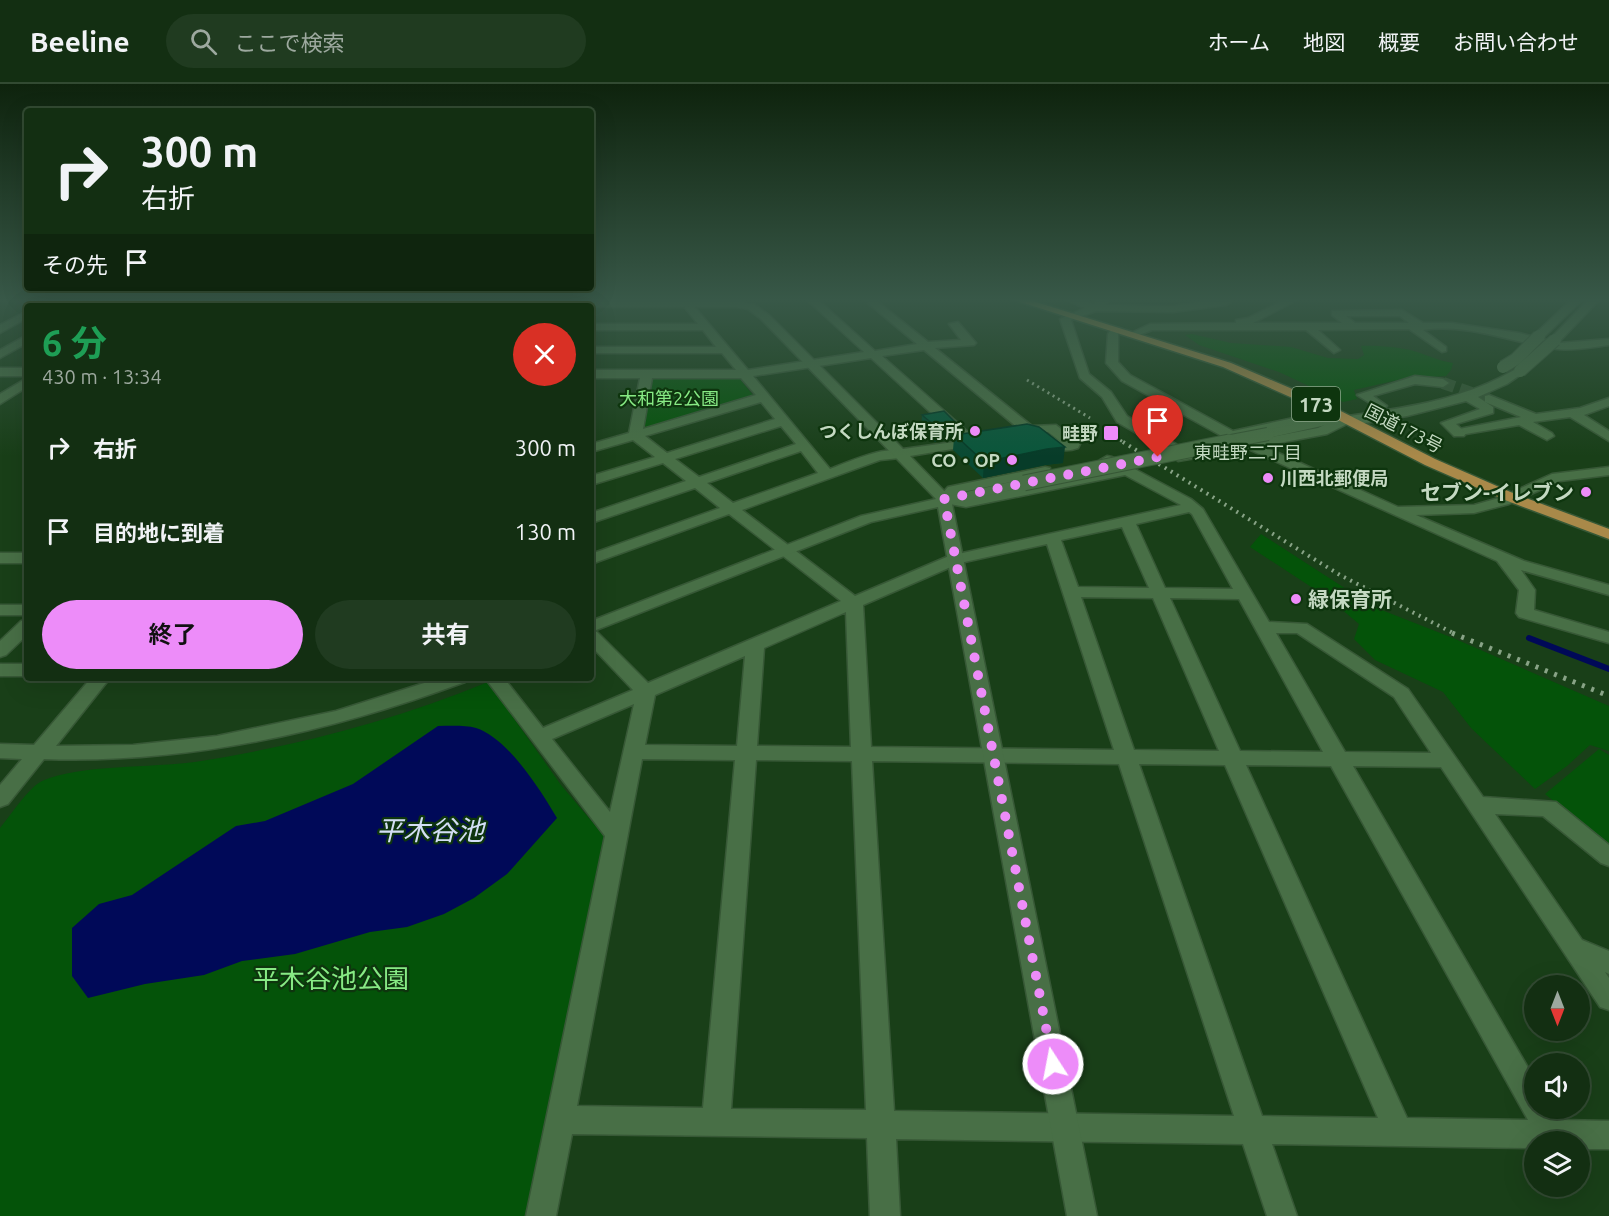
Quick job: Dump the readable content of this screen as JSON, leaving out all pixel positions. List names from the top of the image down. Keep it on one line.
{"streets":{"highway":["173","国道173号"]},"districts":["東畦野二丁目"],"water":["平木谷池"],"parks":["大和第2公園","平木谷池公園"],"places":{"other":["つくしんぼ保育所","CO・OP","川西北郵便局","セブン-イレブン","緑保育所"],"transit":["畦野"]},"north":"bottom","page":{"header":"Beeline","search":"ここで検索","nav":["ホーム","地図","概要","お問い合わせ"],"turn":["300 m","右折"],"then":"その先","heading":["6 分","430 m · 13:34"],"list":[{"name":"右折","value":"300 m"},{"name":"目的地に到着","value":"130 m"}],"buttons":["終了","共有"]}}
